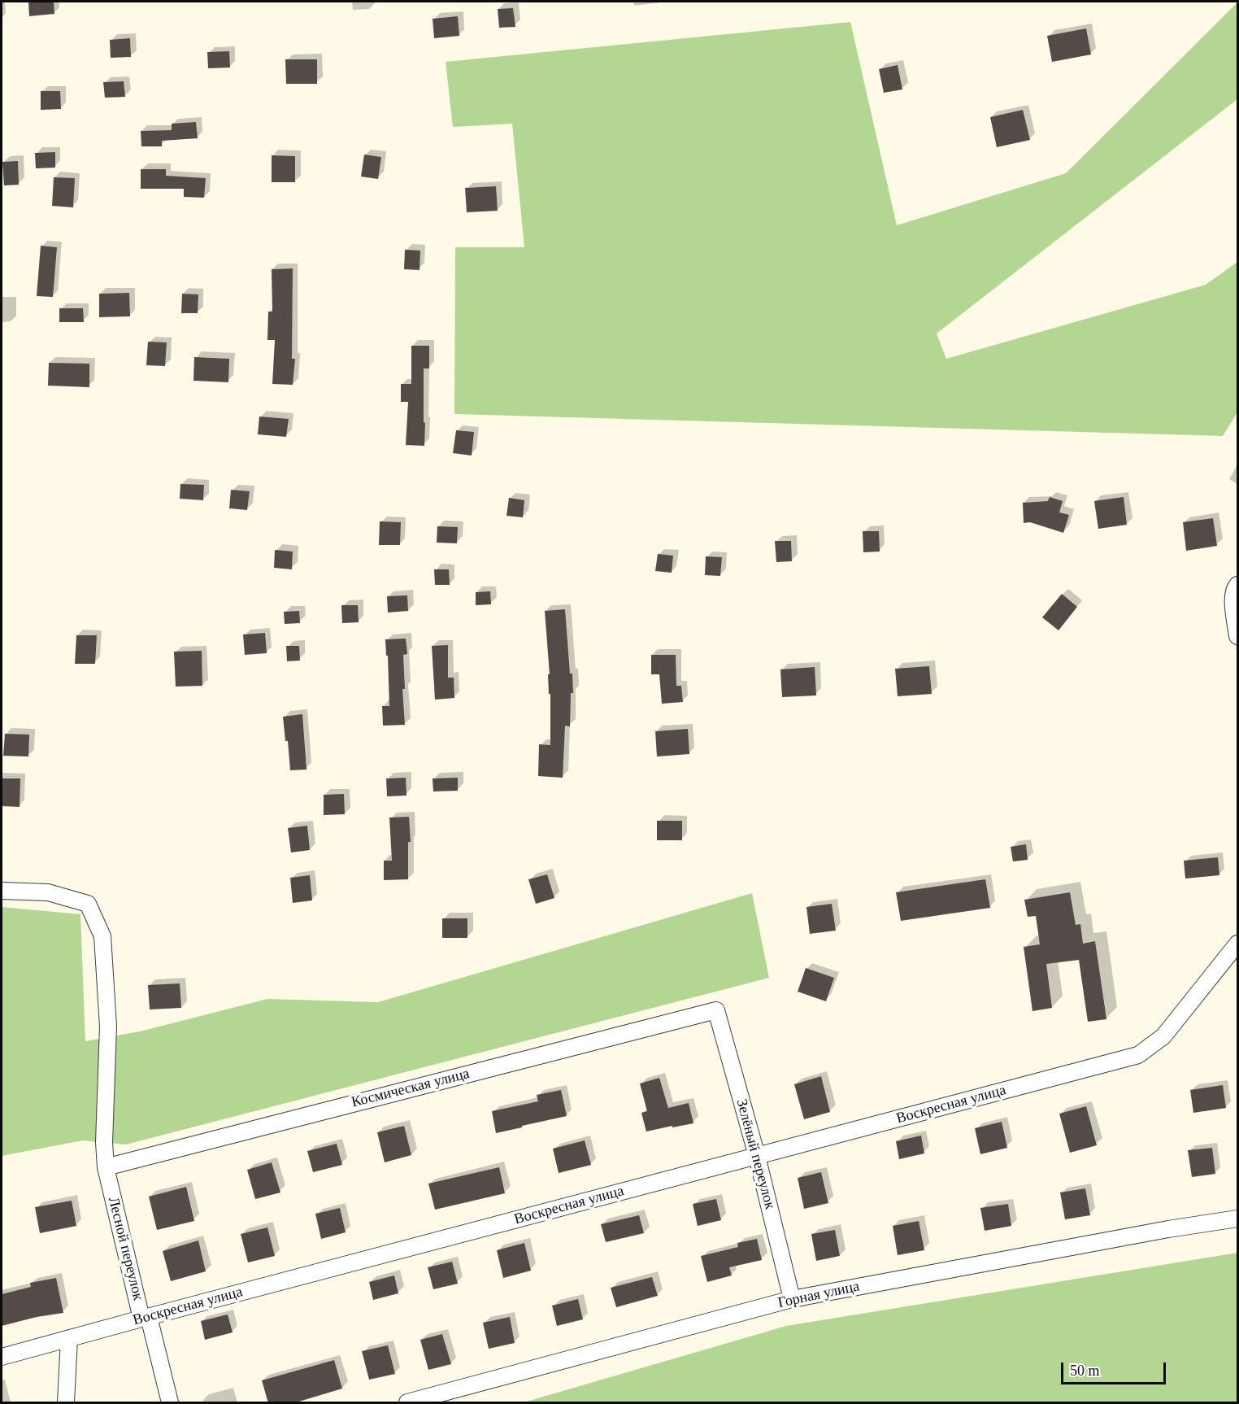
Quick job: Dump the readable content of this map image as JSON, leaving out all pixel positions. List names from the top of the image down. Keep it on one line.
{"streets":{"street":["Космическая улица","Воскресная улица","Зелёный переулок","Лесной переулок","Горная улица"]},"crossings":[["Космическая улица","Зелёный переулок"],["Космическая улица","Лесной переулок"],["Воскресная улица","Зелёный переулок"],["Воскресная улица","Лесной переулок"],["Зелёный переулок","Горная улица"]],"scale_bar":"50 m"}
